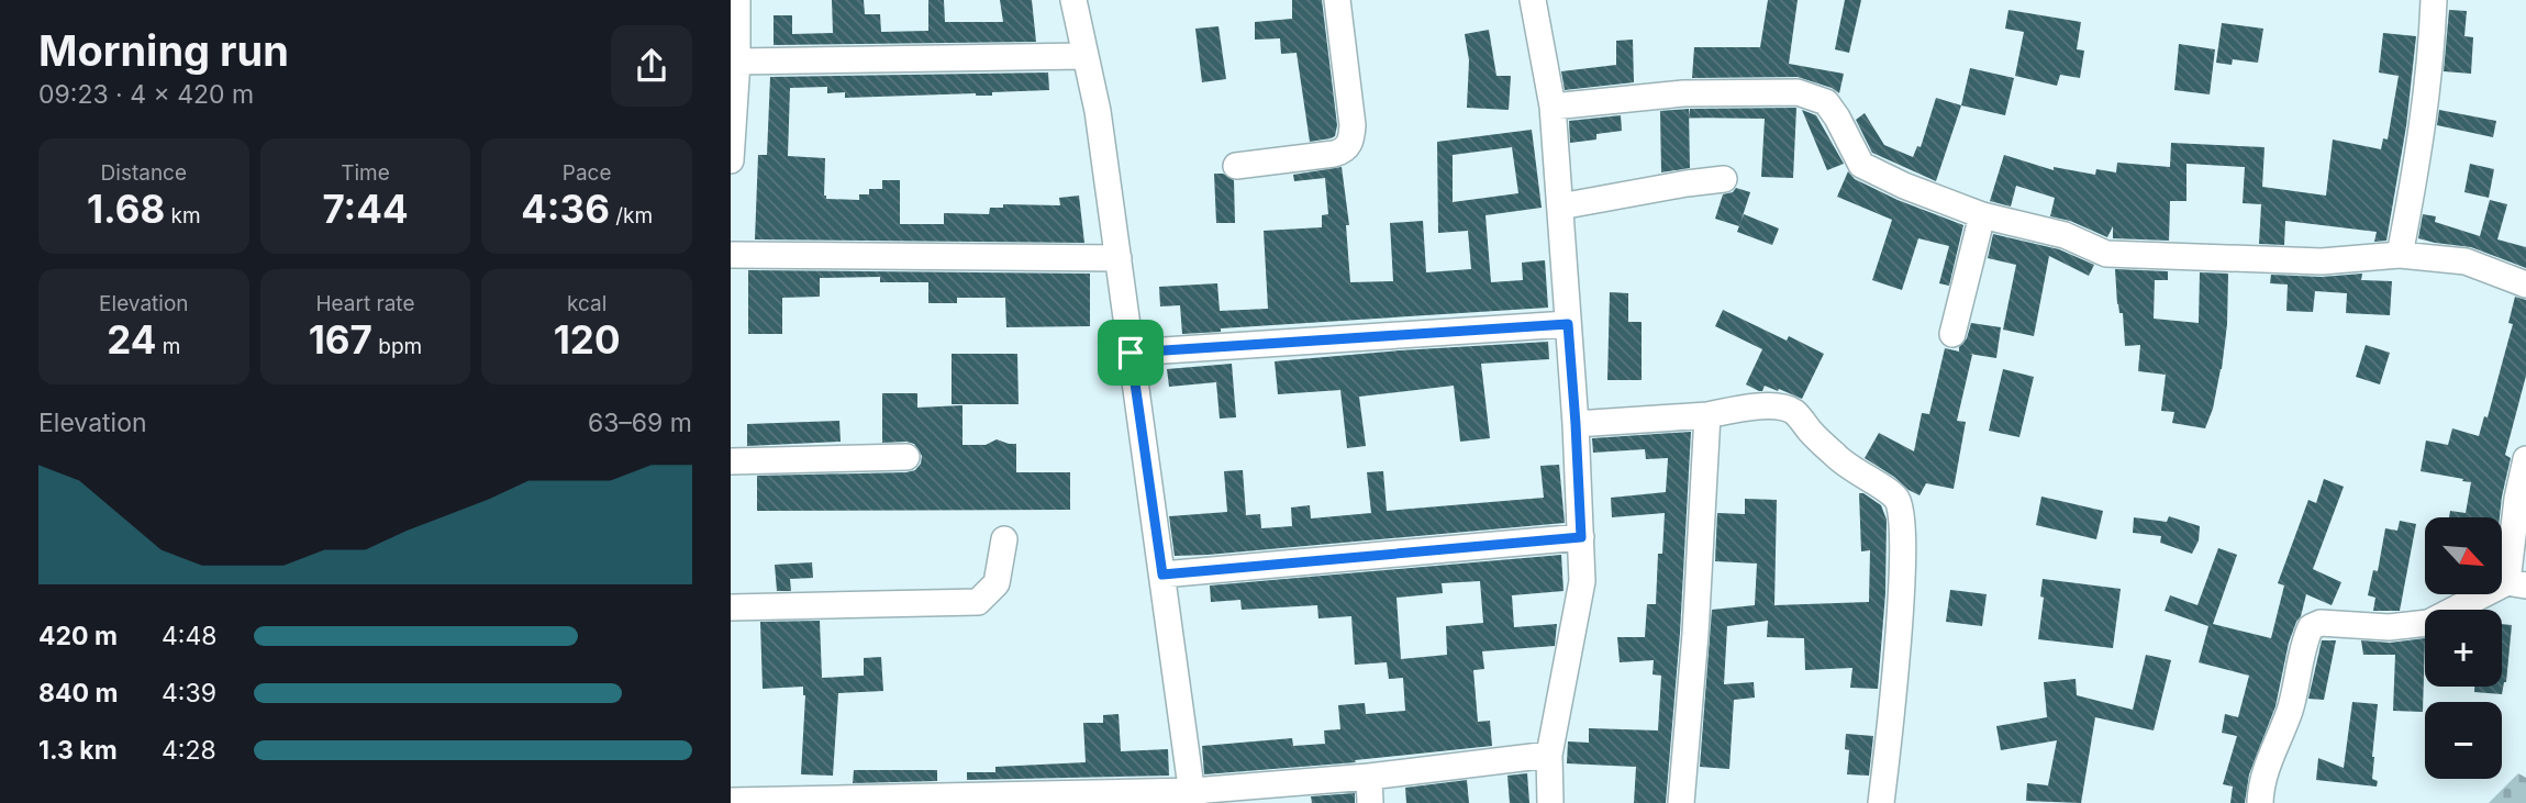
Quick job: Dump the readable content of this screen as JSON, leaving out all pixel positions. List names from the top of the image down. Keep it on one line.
{"north":"bottom right","page":{"heading":["Morning run","09:23 · 4 × 420 m"],"stats":[["Distance","1.68 km"],["Time","7:44"],["Pace","4:36 /km"],["Elevation","24 m"],["Heart rate","167 bpm"],["kcal","120"]],"chart":["Elevation","63–69 m"],"map_buttons":["+","−"],"list":[{"name":"420 m","note":"4:48"},{"name":"840 m","note":"4:39"},{"name":"1.3 km","note":"4:28"}]}}
